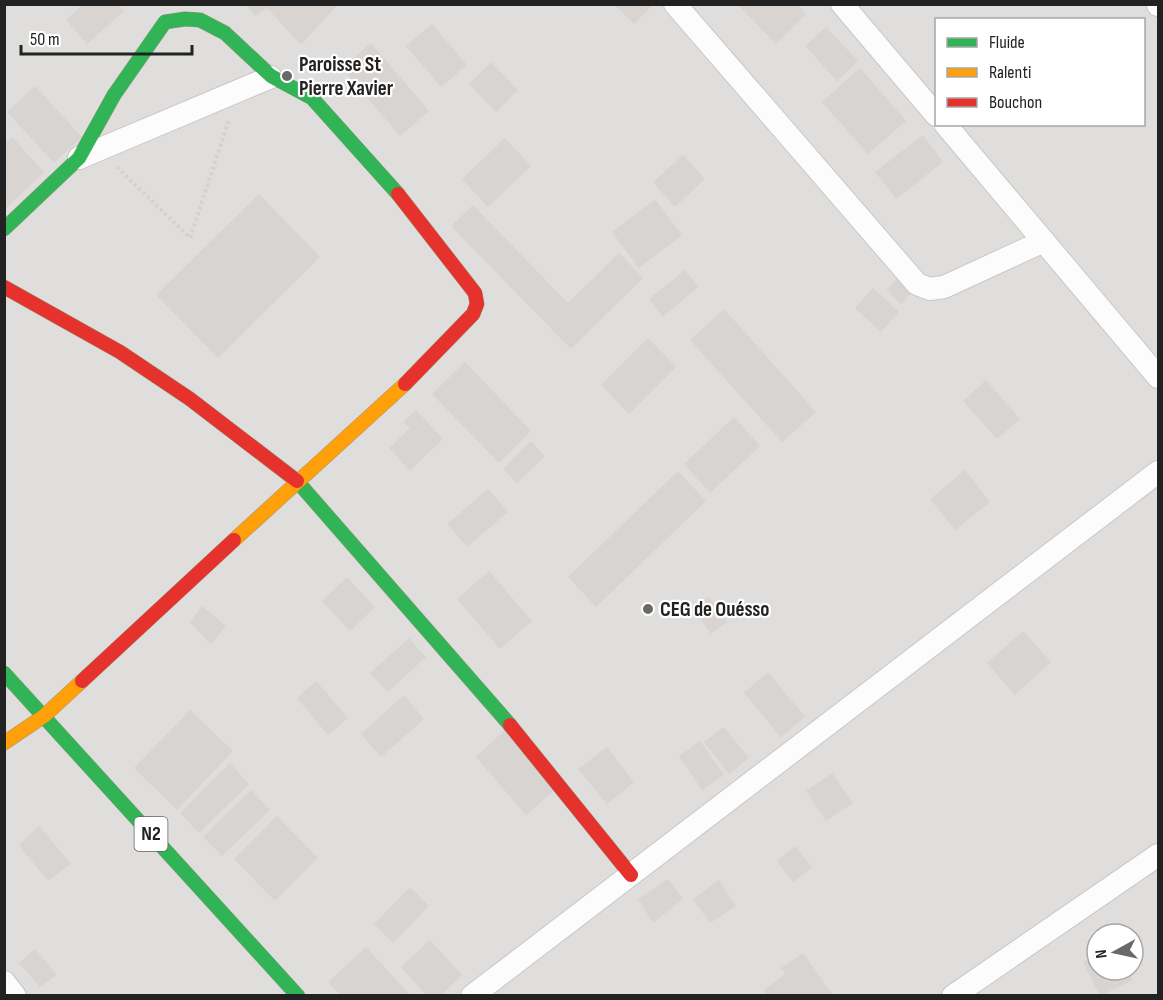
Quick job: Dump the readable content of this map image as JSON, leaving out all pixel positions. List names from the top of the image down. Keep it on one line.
{"streets":{"main road":["N2"]},"places":["Paroisse St Pierre Xavier","CEG de Ouésso"],"legend":["Fluide","Ralenti","Bouchon"],"scale_bar":"50 m","north":"left"}
